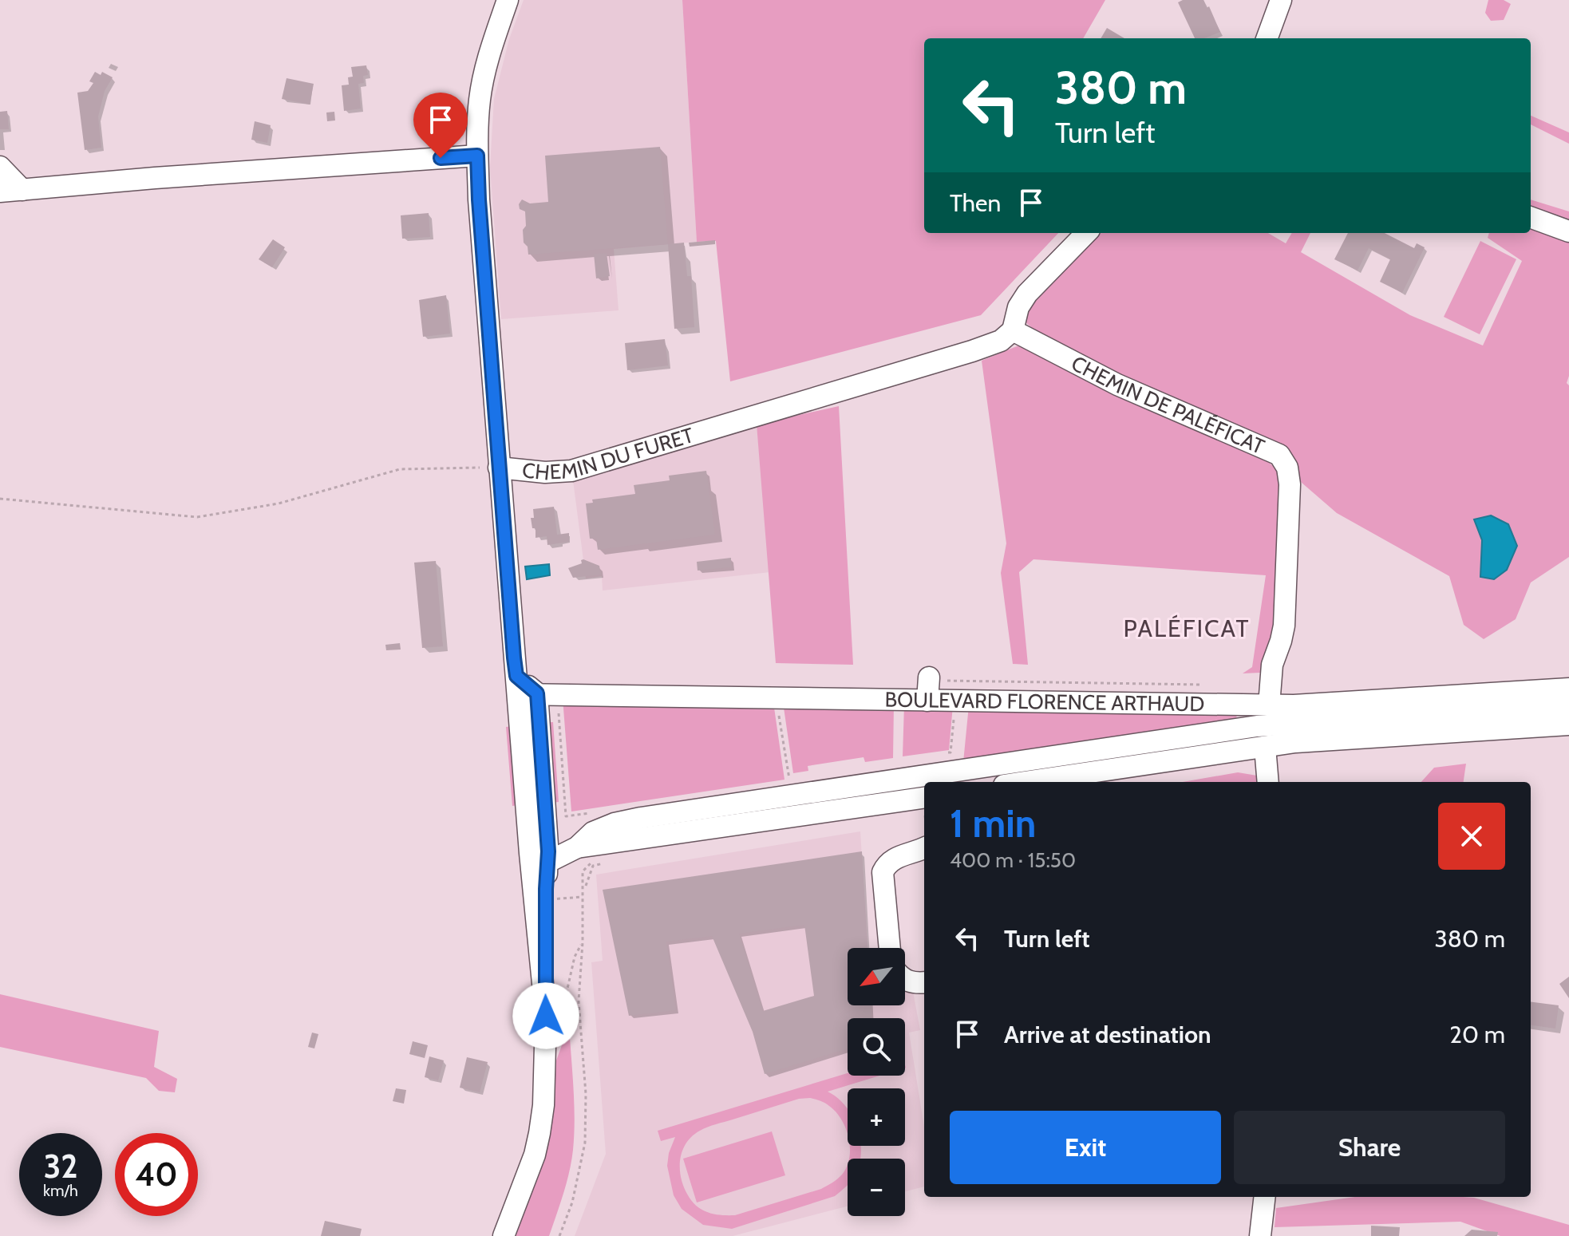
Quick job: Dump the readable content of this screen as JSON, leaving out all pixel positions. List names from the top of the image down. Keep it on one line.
{"streets":{"street":["CHEMIN DE PALÉFICAT","CHEMIN DU FURET","BOULEVARD FLORENCE ARTHAUD"]},"crossings":[["CHEMIN DE PALÉFICAT","CHEMIN DU FURET"],["CHEMIN DE PALÉFICAT","BOULEVARD FLORENCE ARTHAUD"]],"districts":["PALÉFICAT"],"north":"bottom left","page":{"turn":["380 m","Turn left"],"then":"Then","heading":["1 min","400 m · 15:50"],"list":[{"name":"Turn left","value":"380 m"},{"name":"Arrive at destination","value":"20 m"}],"map_buttons":["+","−"],"buttons":["Exit","Share"],"speed":"32 km/h","limit":"40"}}
